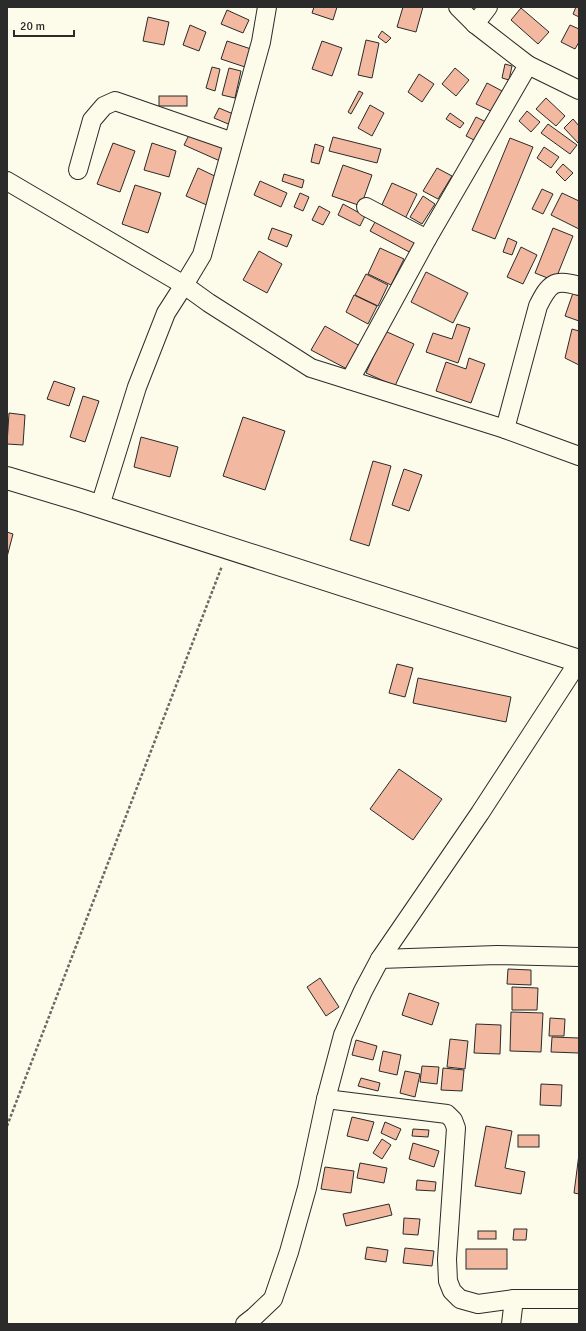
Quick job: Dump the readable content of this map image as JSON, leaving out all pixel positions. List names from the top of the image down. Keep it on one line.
{"scale_bar":"20 m"}
